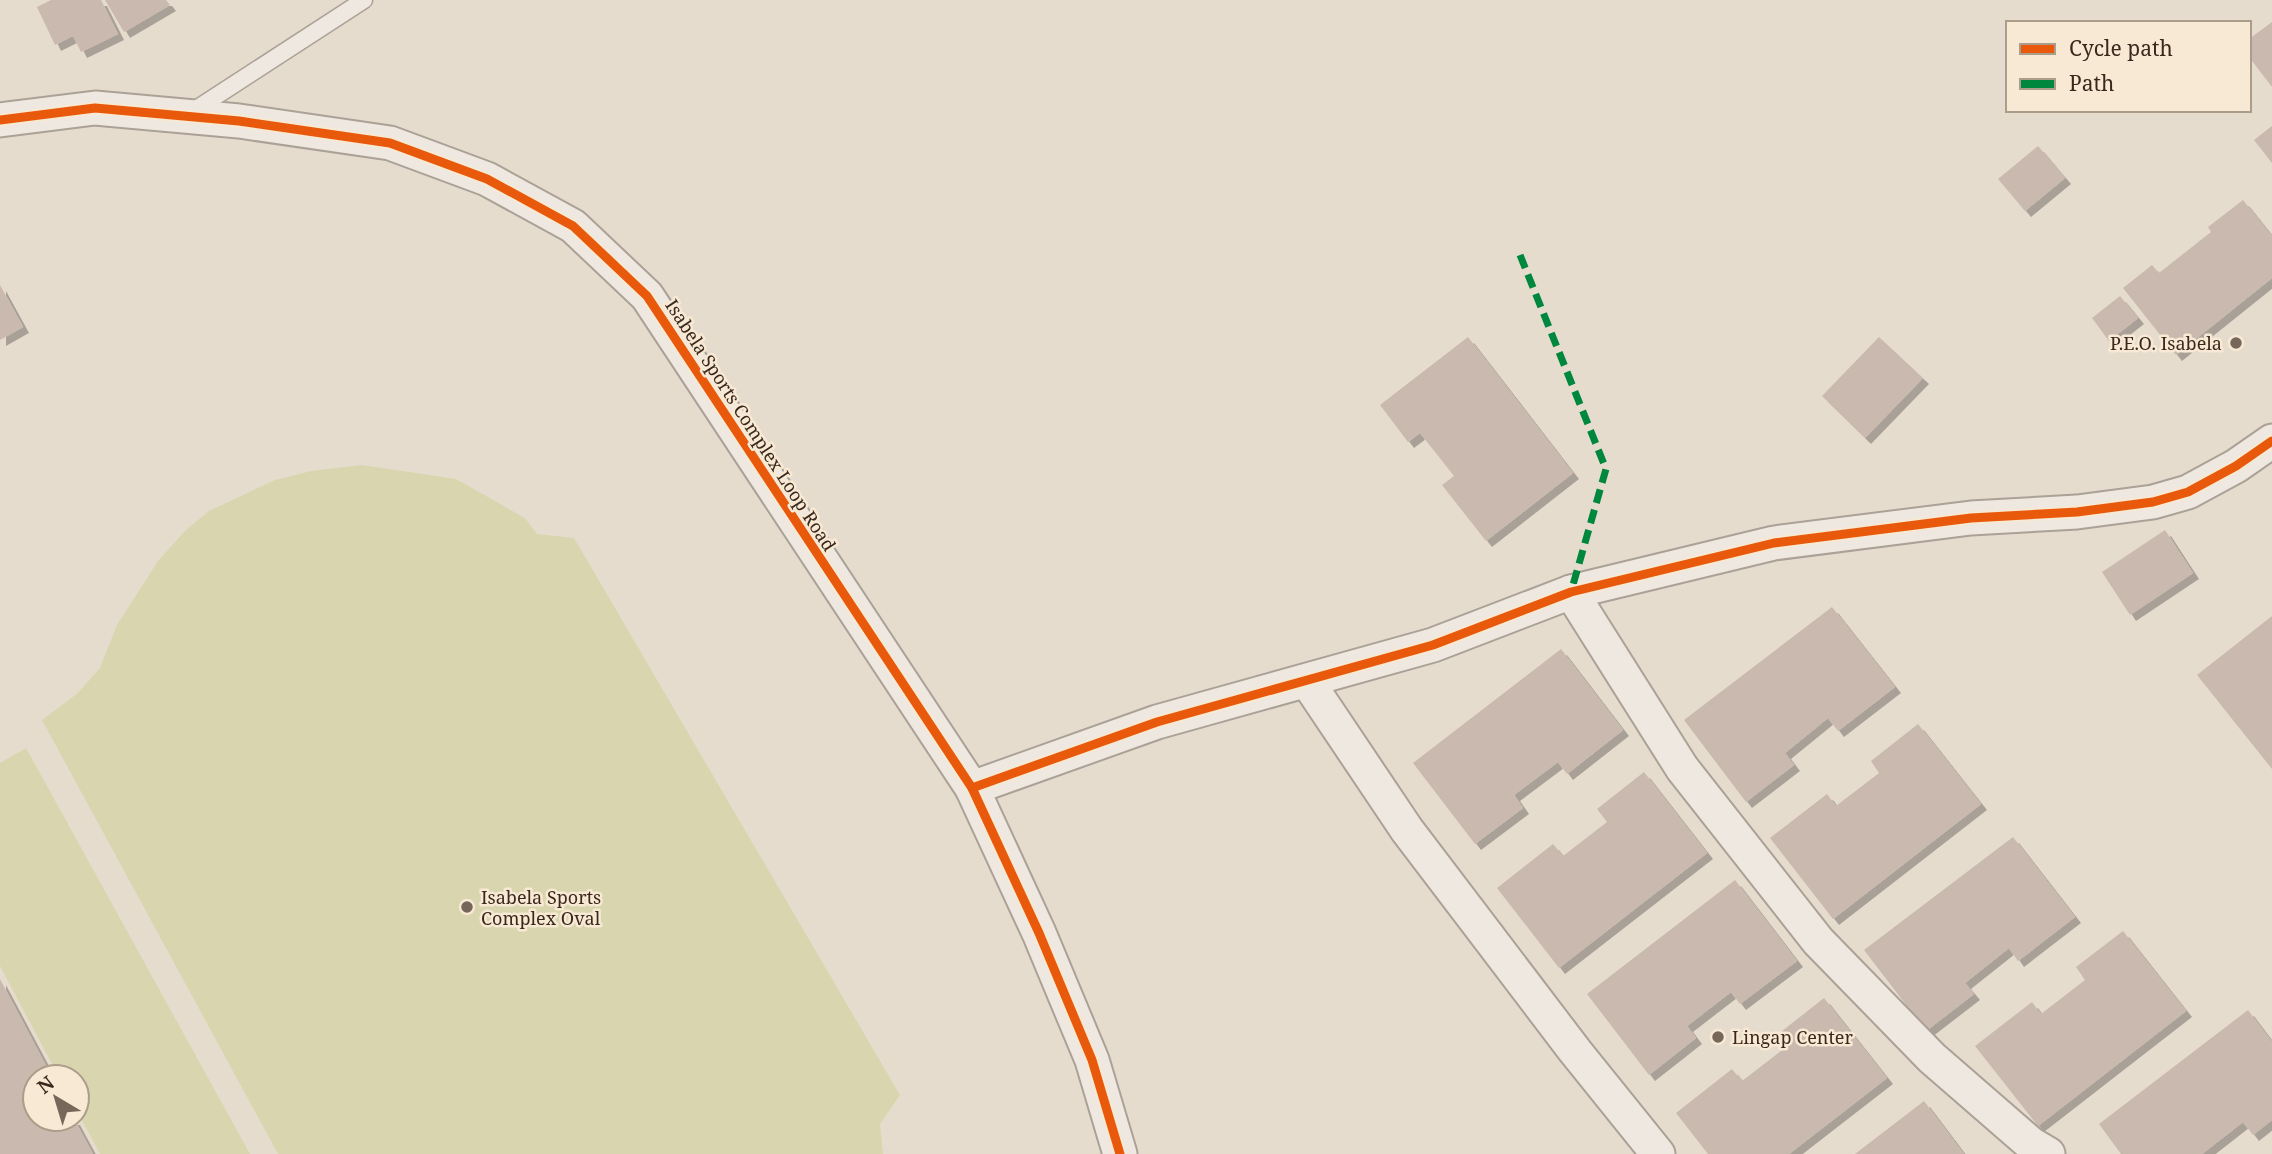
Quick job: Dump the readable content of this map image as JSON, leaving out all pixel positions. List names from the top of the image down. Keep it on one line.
{"streets":{"street":["Isabela Sports Complex Loop Road"]},"places":["P.E.O. Isabela","Isabela Sports Complex Oval","Lingap Center"],"legend":["Cycle path","Path"],"north":"top left"}
